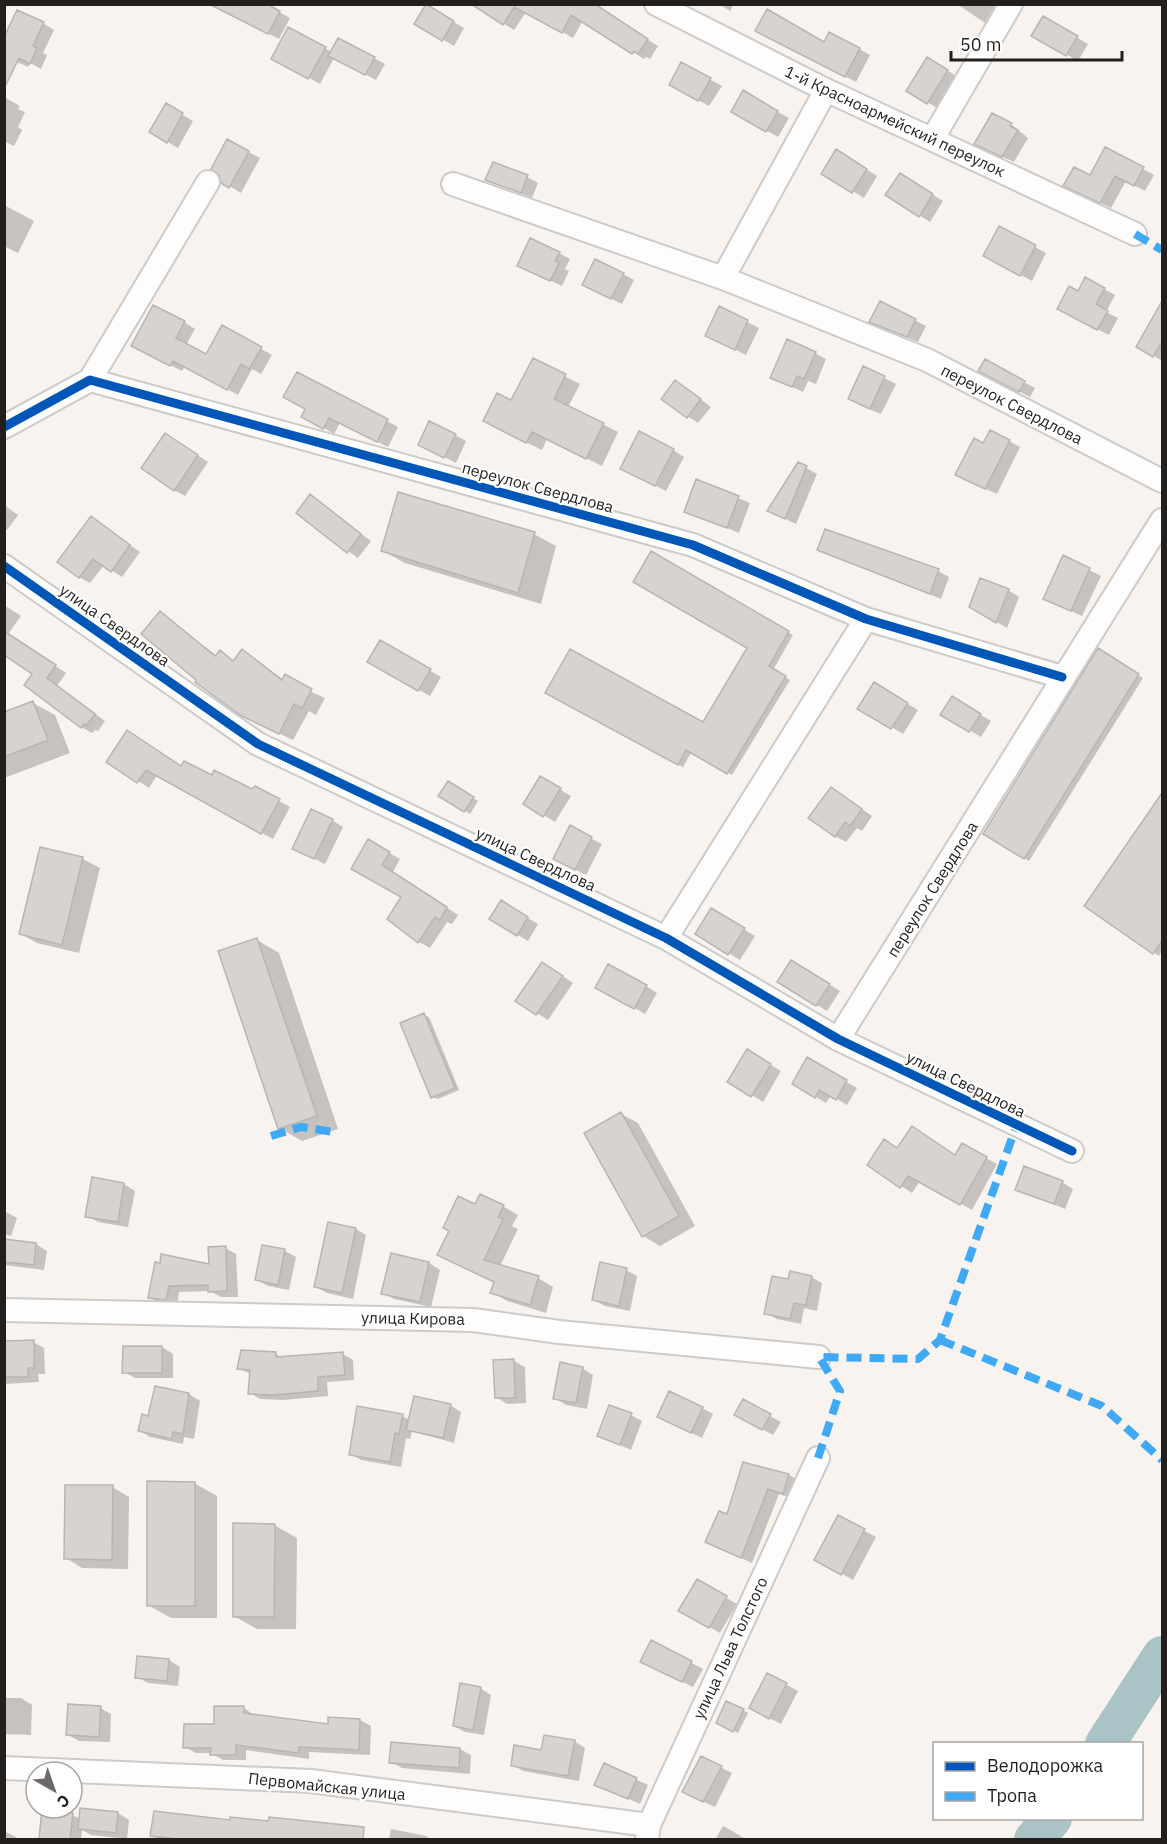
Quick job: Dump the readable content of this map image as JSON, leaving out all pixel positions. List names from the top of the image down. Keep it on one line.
{"streets":{"street":["1-й Красноармейский переулок","переулок Свердлова","улица Свердлова","улица Кирова","улица Льва Толстого","Первомайская улица"]},"crossings":[["переулок Свердлова","улица Свердлова"],["улица Льва Толстого","Первомайская улица"]],"legend":["Велодорожка","Тропа"],"scale_bar":"50 m","north":"bottom right"}
